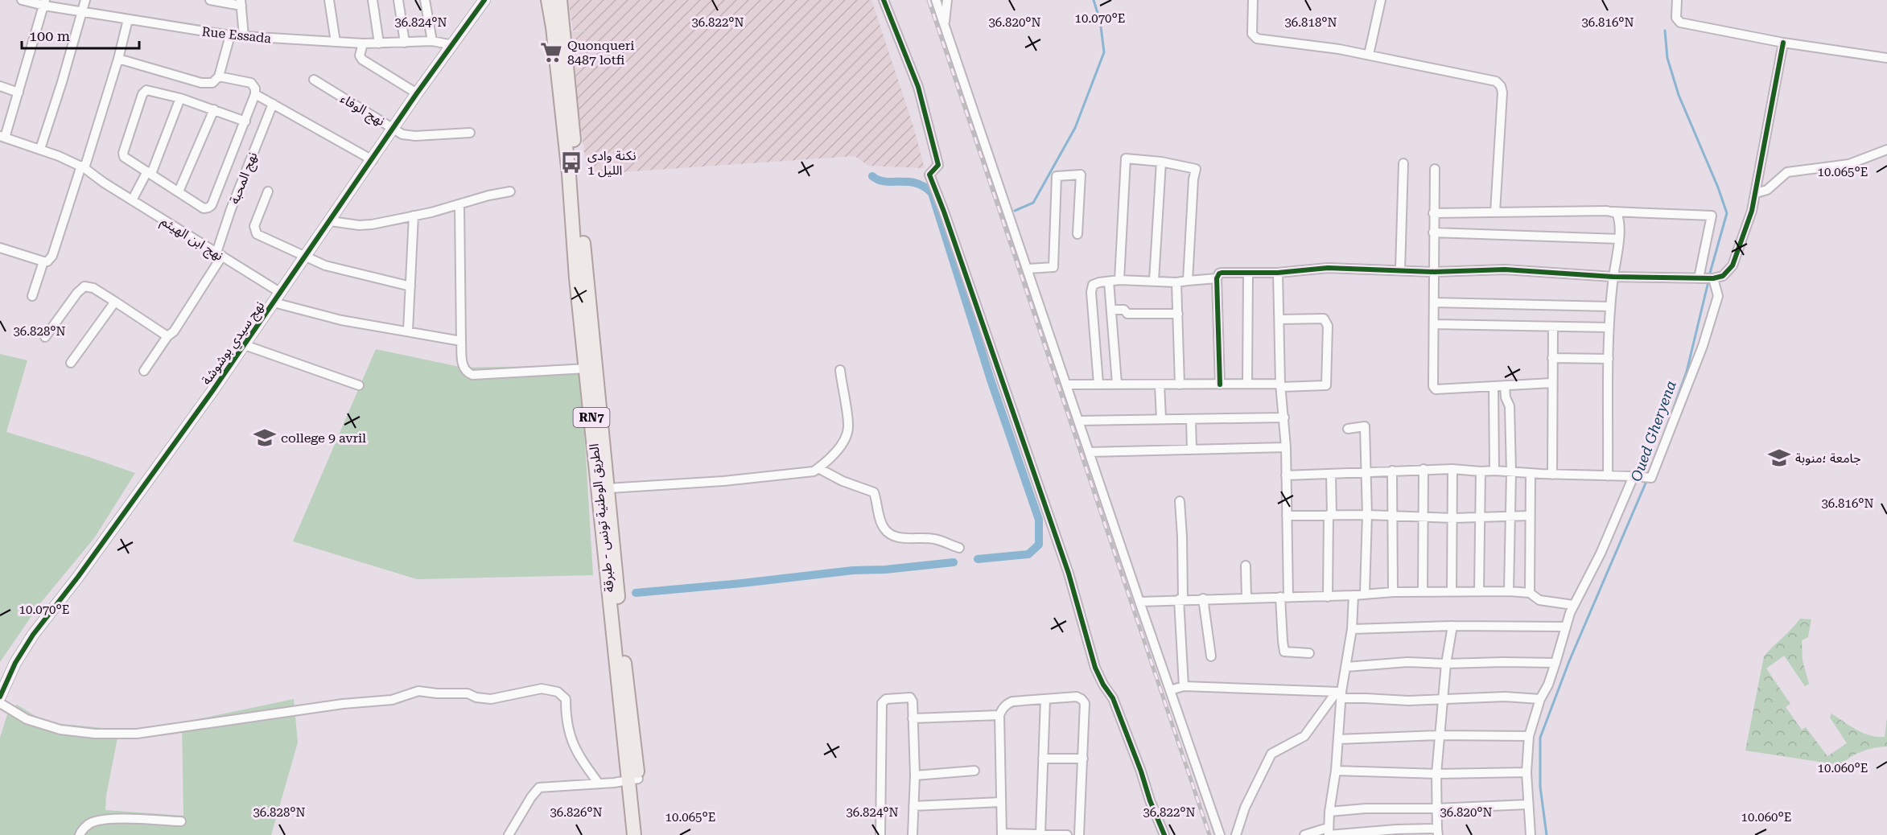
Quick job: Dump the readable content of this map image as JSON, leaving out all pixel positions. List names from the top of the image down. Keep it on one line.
{"streets":{"main road":["RN7","الطريق الوطنية تونس - طبرقة"],"street":["Rue Essada","نهج الوفاء","نهج المحبة","نهج ابن الهيثم","نهج سيدي بوشوشة"]},"crossings":[["Rue Essada","نهج سيدي بوشوشة"],["نهج الوفاء","نهج سيدي بوشوشة"],["نهج المحبة","نهج ابن الهيثم"],["نهج ابن الهيثم","نهج سيدي بوشوشة"]],"water":["Oued Gheryena"],"places":{"supermarket":["Quonqueri 8487 lotfi"],"bus stop":["نكنة وادى الليل 1"],"school or university":["college 9 avril","جامعة ؛منوبة"]},"scale_bar":"100 m","coordinates":["10.070°E","36.824°N","36.822°N","36.820°N","36.818°N","36.816°N","10.065°E","36.828°N","10.060°E","36.826°N"]}
